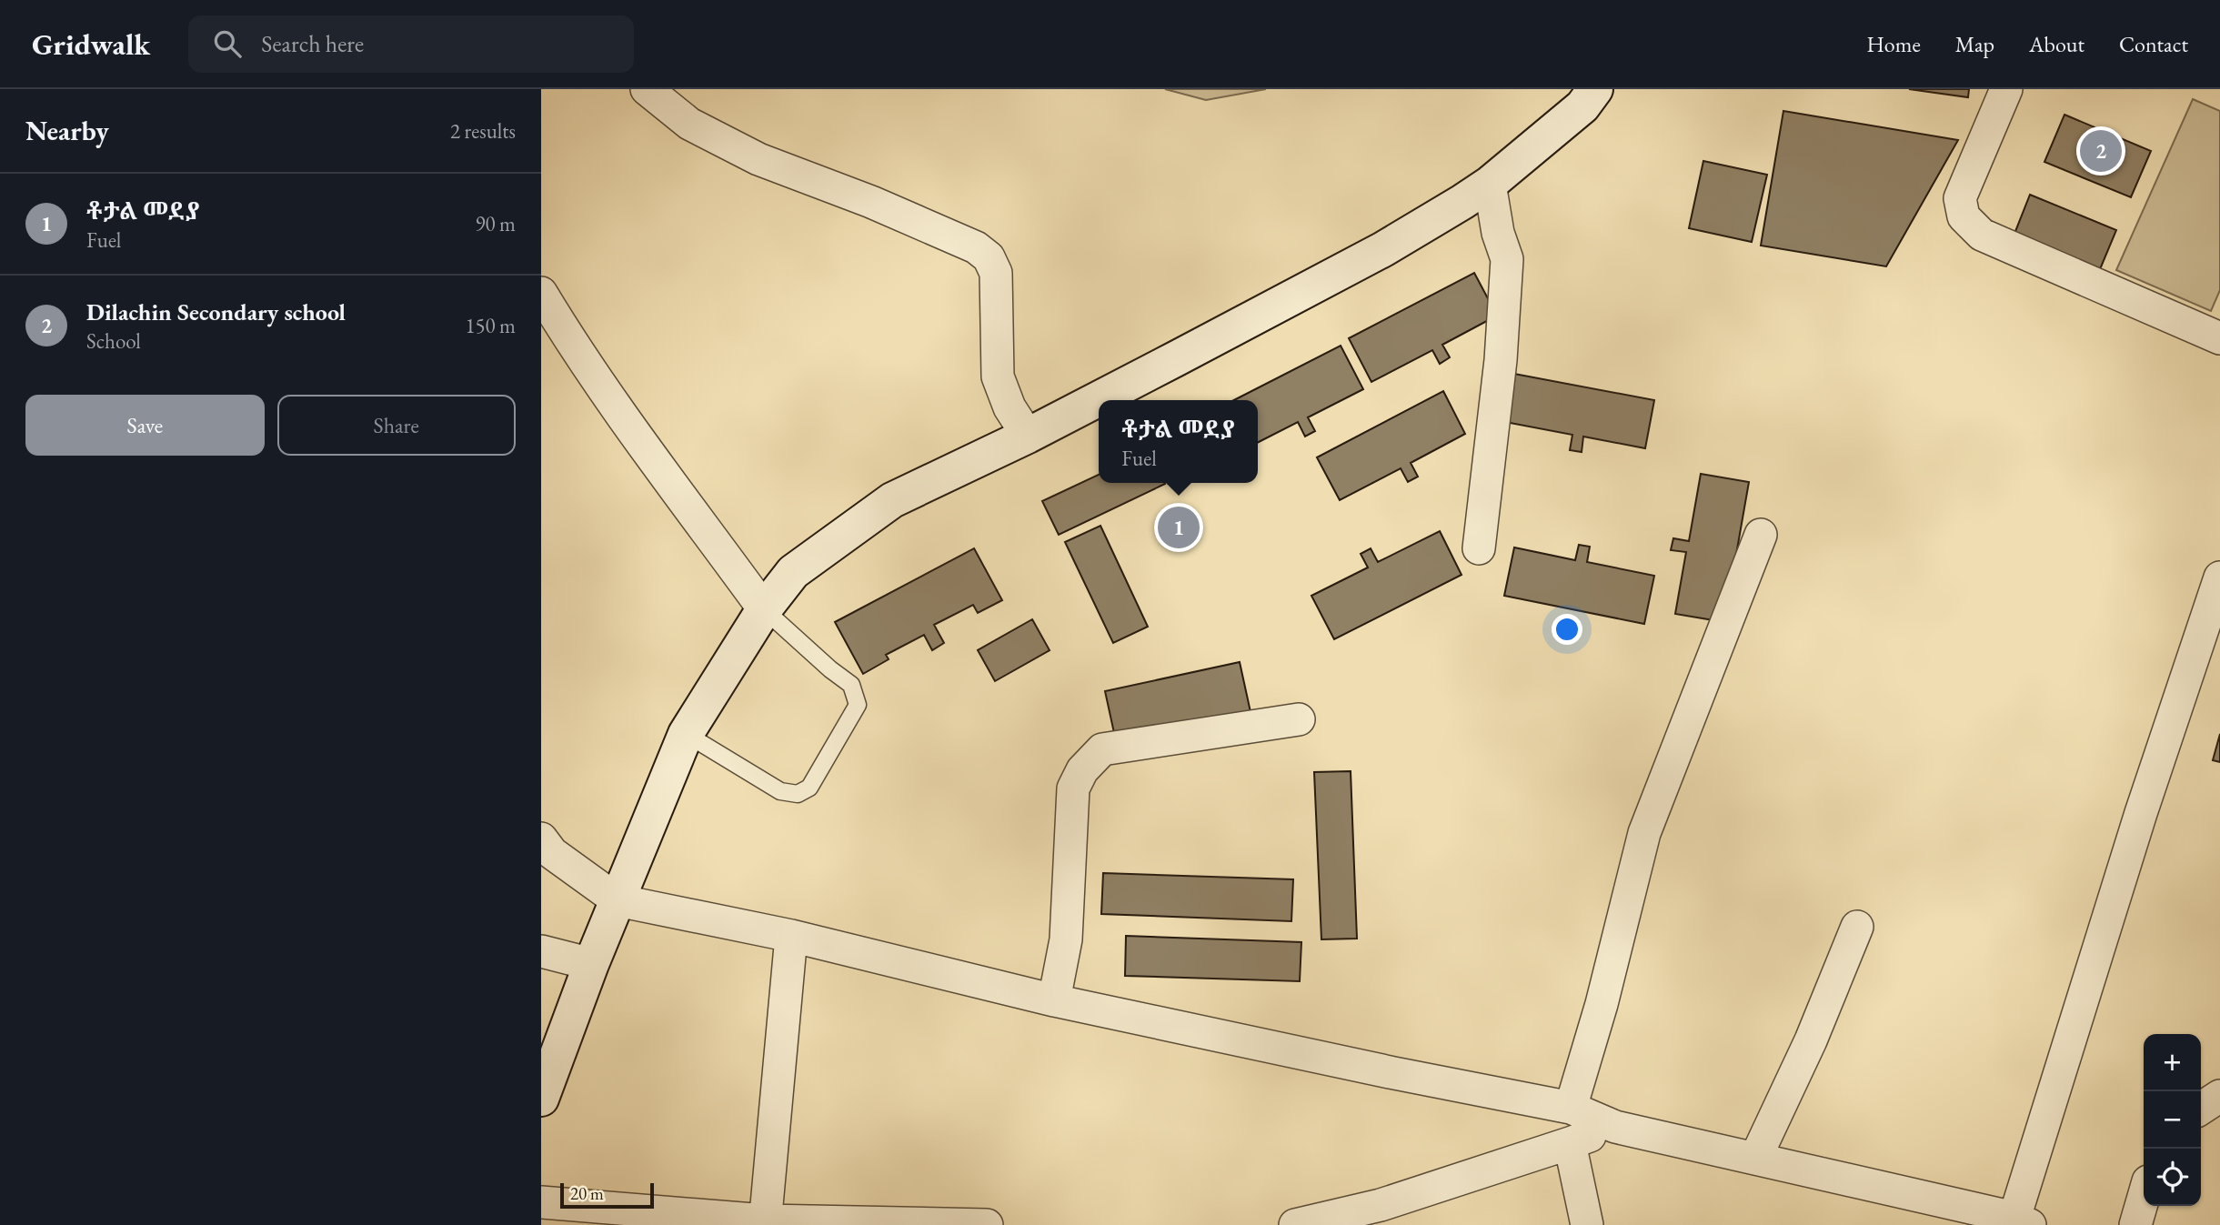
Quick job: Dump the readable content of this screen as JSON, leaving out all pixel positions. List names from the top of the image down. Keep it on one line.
{"scale_bar":"20 m","page":{"header":"Gridwalk","search":"Search here","nav":["Home","Map","About","Contact"],"heading":["Nearby","2 results"],"pins":["2","1"],"list":[{"mark":"1","name":"ቶታል መደያ","note":"Fuel","value":"90 m"},{"mark":"2","name":"Dilachin Secondary school","note":"School","value":"150 m"}],"buttons":["Save","Share"],"popup":["ቶታል መደያ","Fuel"],"map_buttons":["+","−"],"scale":"20 m"}}
